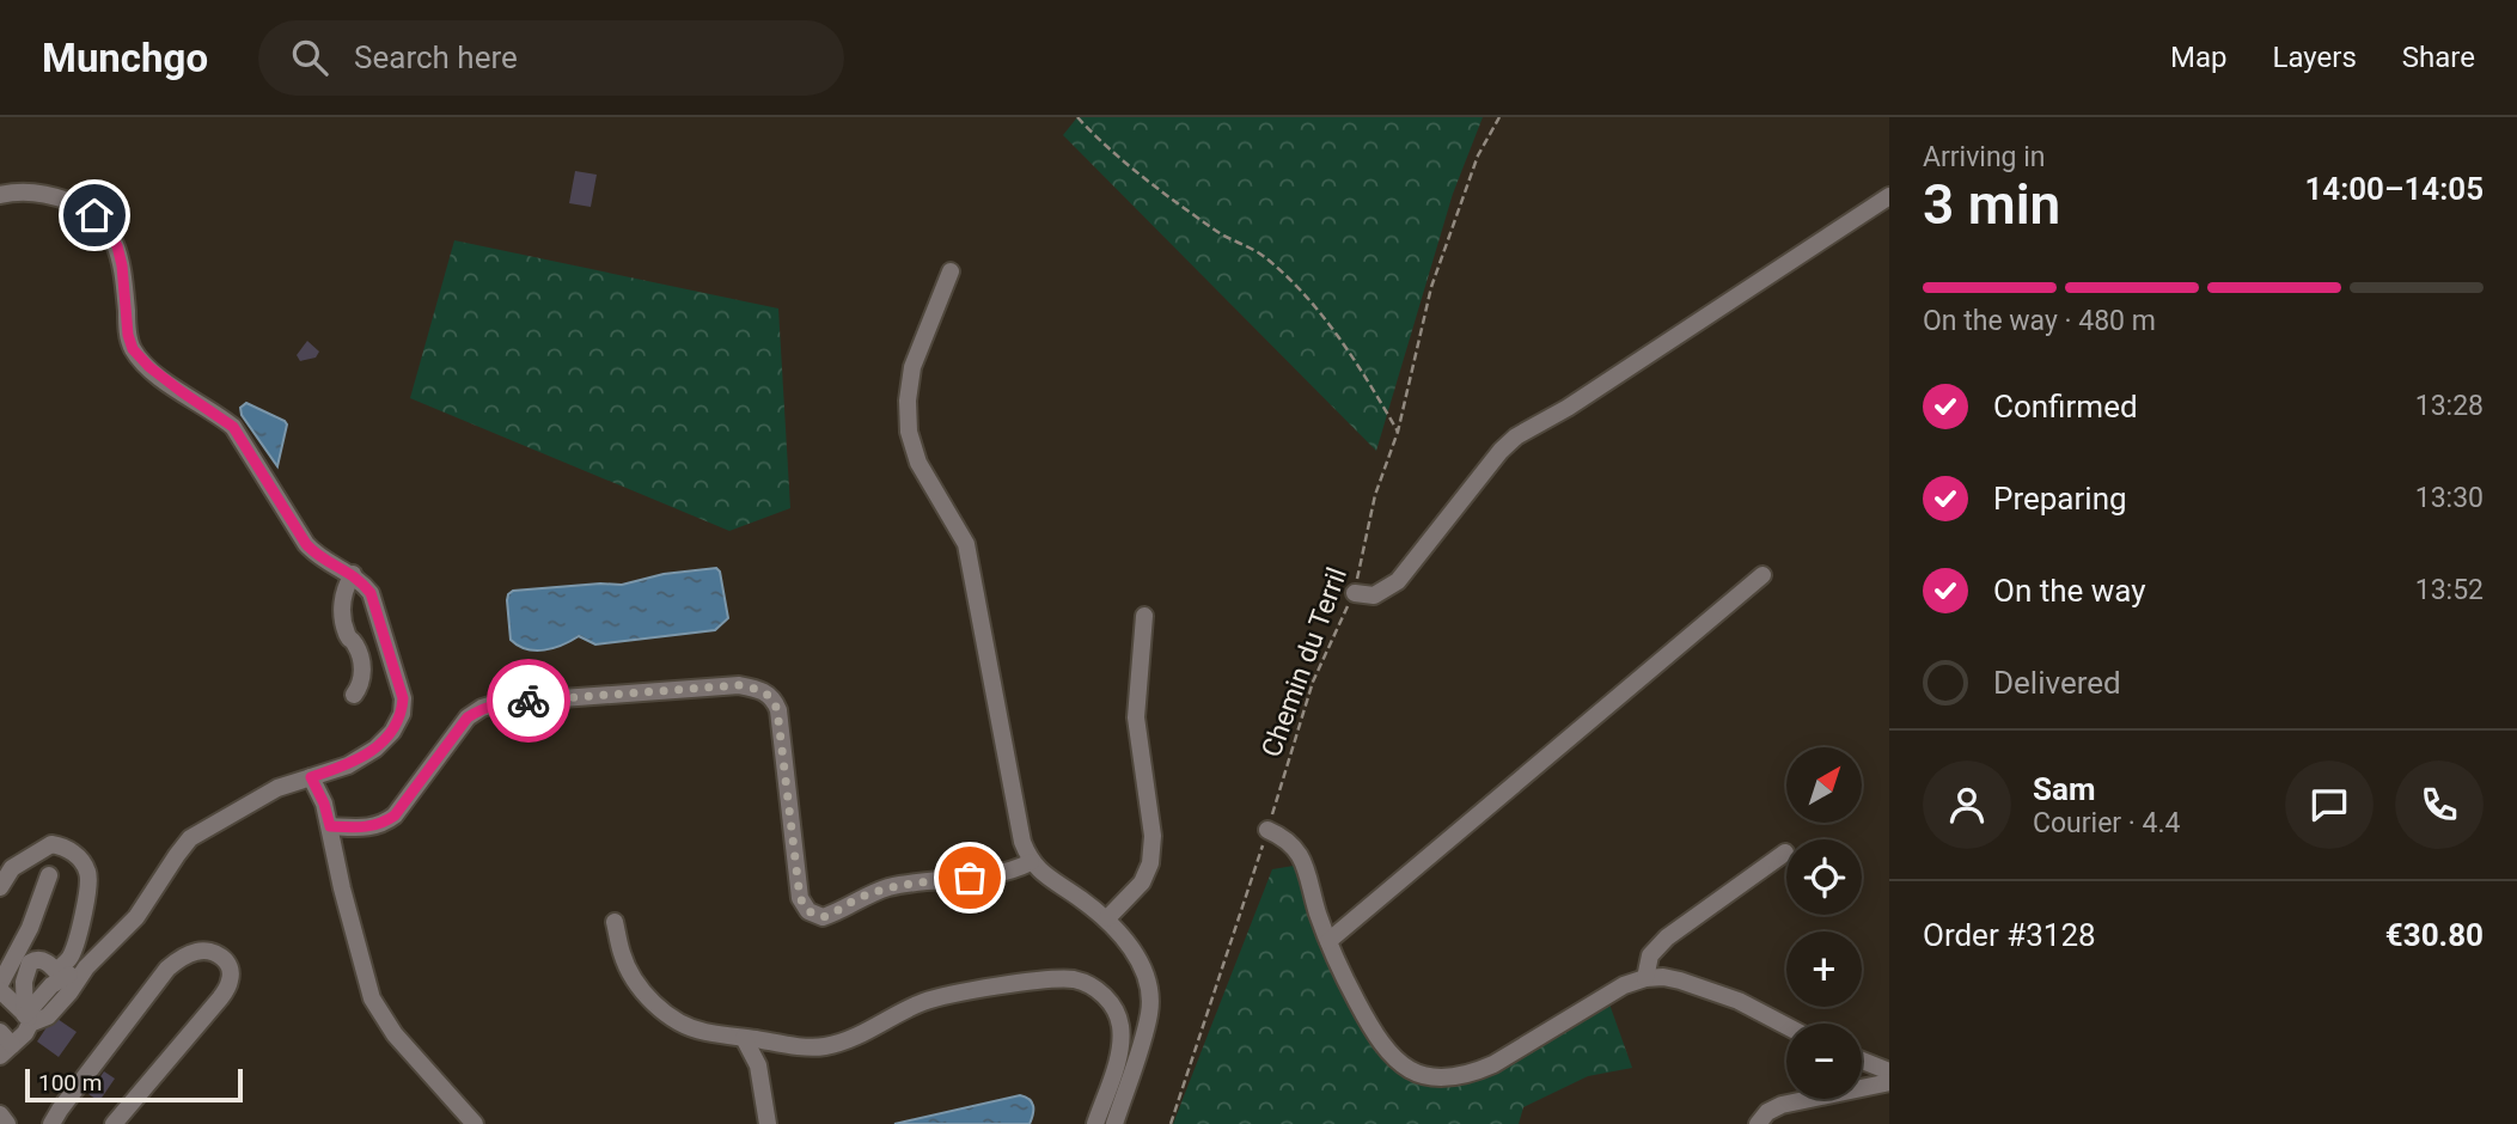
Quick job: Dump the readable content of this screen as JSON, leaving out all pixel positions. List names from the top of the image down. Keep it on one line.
{"streets":{"path":["Chemin du Terril"]},"scale_bar":"100 m","north":"top right","page":{"header":"Munchgo","search":"Search here","nav":["Map","Layers","Share"],"heading":["3 min","Arriving in","14:00–14:05"],"panel":["Sam","Courier · 4.4","Order #3128","€30.80"],"bar":"On the way · 480 m","list":[["Confirmed","13:28"],["Preparing","13:30"],["On the way","13:52"],"Delivered"],"map_buttons":["+","−"],"scale":"100 m"}}
